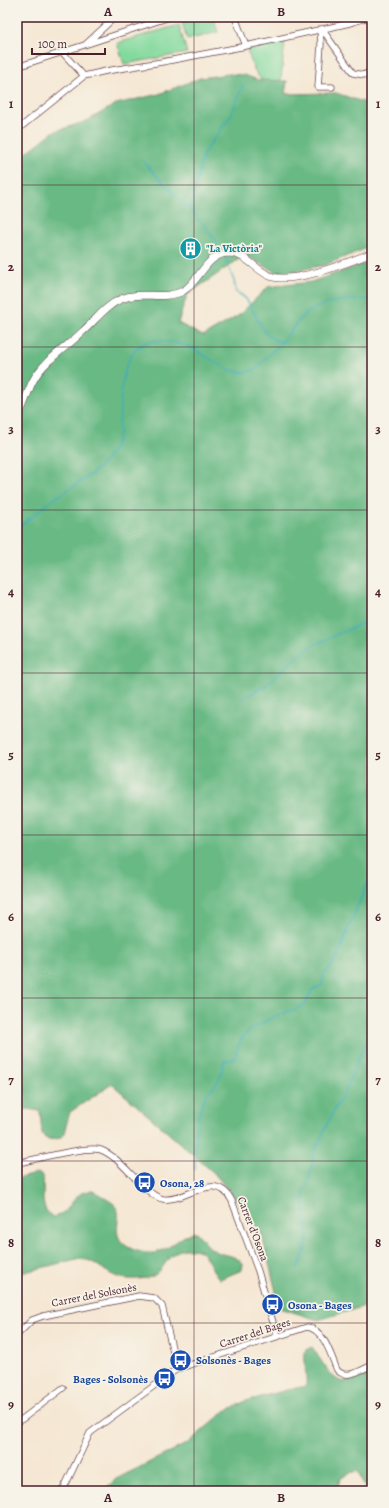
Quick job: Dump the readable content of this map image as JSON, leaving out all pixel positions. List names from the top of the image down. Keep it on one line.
{"streets":{"street":["Carrer d'Osona","Carrer del Solsonès","Carrer del Bages"]},"crossings":[["Carrer d'Osona","Carrer del Bages"],["Carrer del Solsonès","Carrer del Bages"]],"places":{"building":["\"La Victòria\""],"bus stop":["Osona, 28","Osona - Bages","Solsonès - Bages","Bages - Solsonès"]},"scale_bar":"100 m","grid":{"columns":["A","B"],"rows":["1","2","3","4","5","6","7","8","9"]}}
